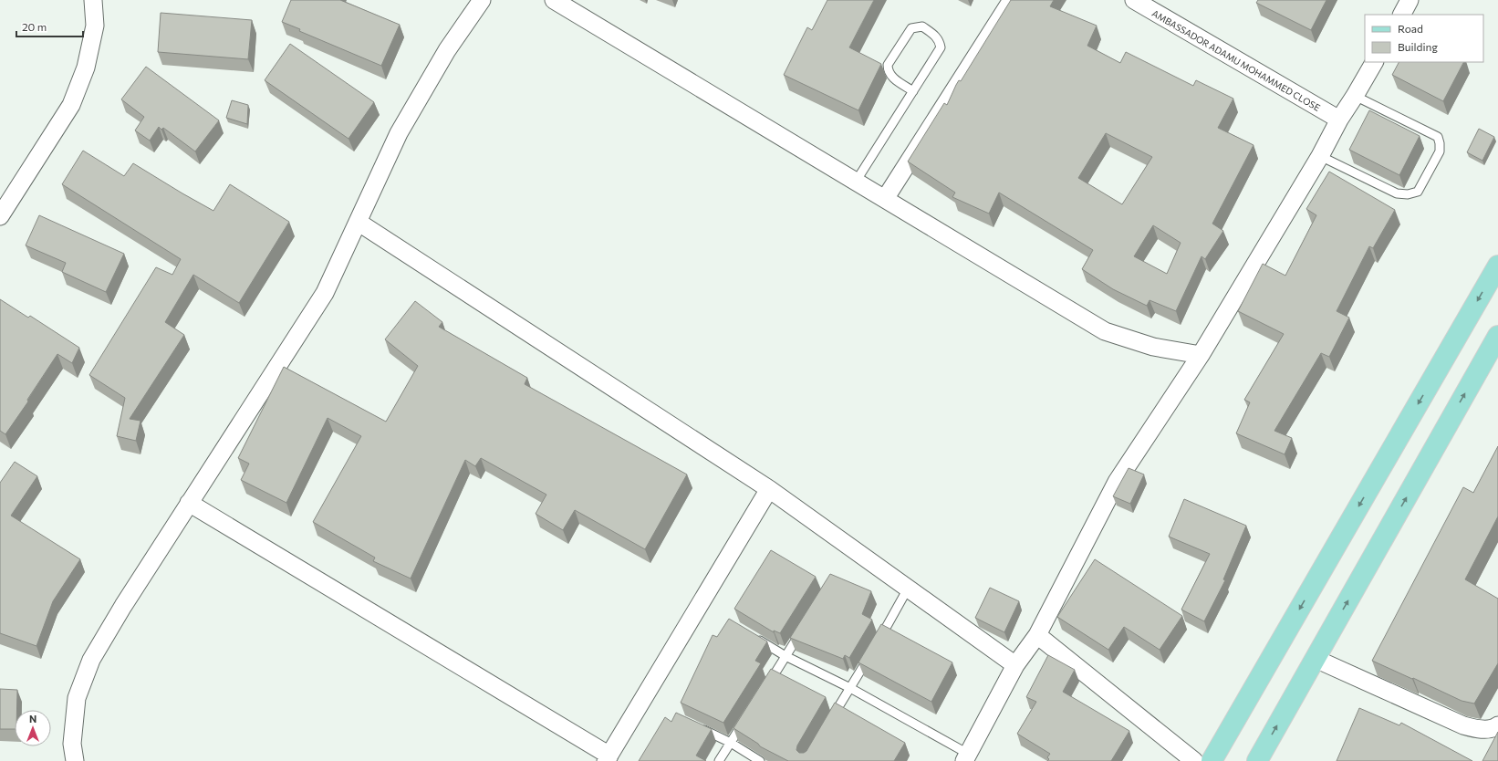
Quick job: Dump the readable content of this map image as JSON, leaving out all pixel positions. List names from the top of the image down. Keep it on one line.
{"streets":{"street":["AMBASSADOR ADAMU MOHAMMED CLOSE"]},"legend":["Road","Building"],"scale_bar":"20 m","north":"top"}
